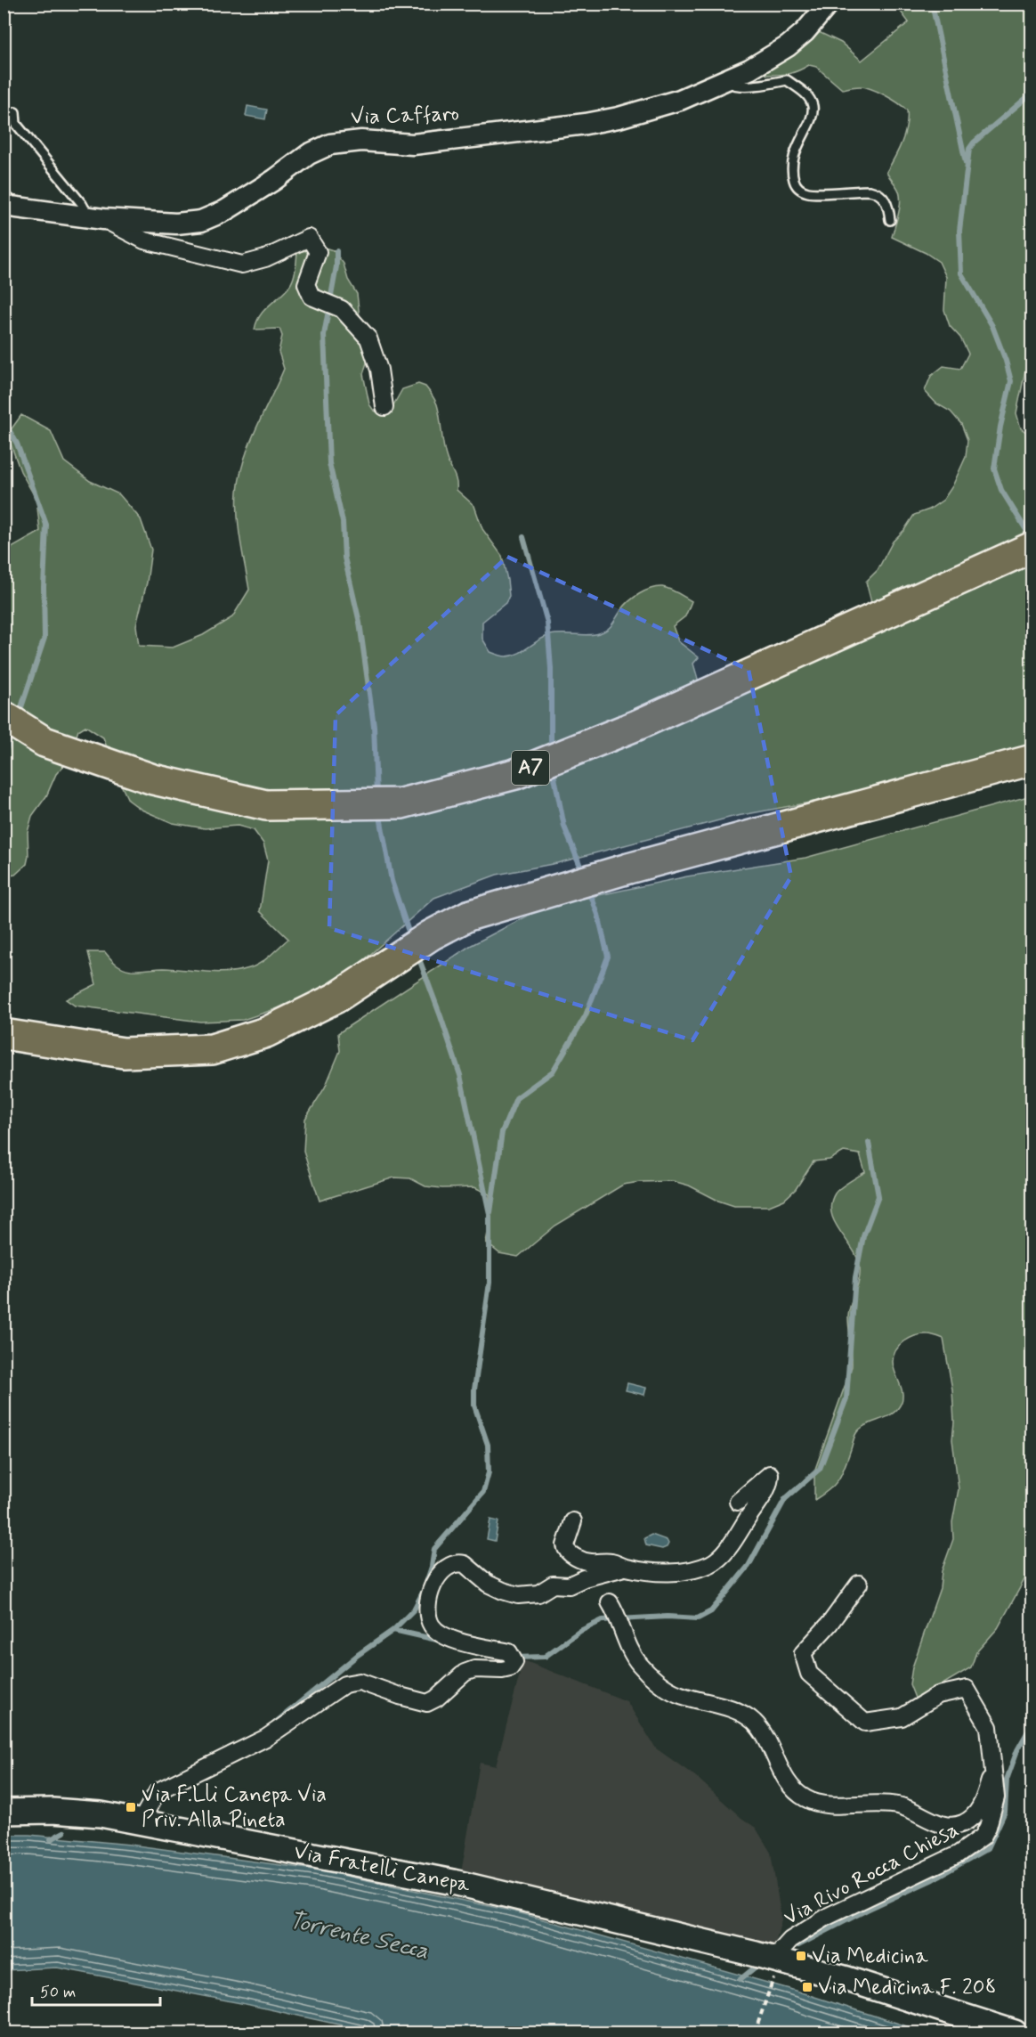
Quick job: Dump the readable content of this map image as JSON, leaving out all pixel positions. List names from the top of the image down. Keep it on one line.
{"streets":{"highway":["A7"],"main road":["Via Fratelli Canepa"],"street":["Via Caffaro","Via Rivo Rocca Chiesa"]},"crossings":[["Via Fratelli Canepa","Via Rivo Rocca Chiesa"]],"water":["Torrente Secca"],"places":{"transit":["Via F.Lli Canepa Via Priv. Alla Pineta","Via Medicina","Via Medicina F. 208"]},"scale_bar":"50 m"}
